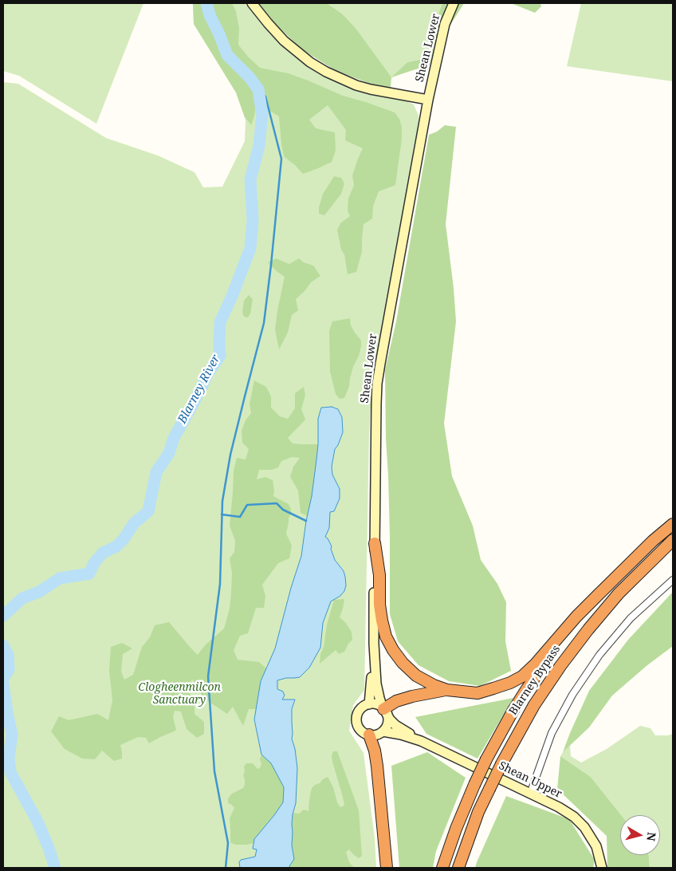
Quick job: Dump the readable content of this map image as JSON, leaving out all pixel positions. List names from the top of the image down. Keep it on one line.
{"streets":{"highway":["Blarney Bypass"],"main road":["Shean Lower","Shean Upper"]},"crossings":[["Shean Lower","Shean Upper"]],"water":["Blarney River"],"parks":["Clogheenmilcon Sanctuary"],"north":"right"}
